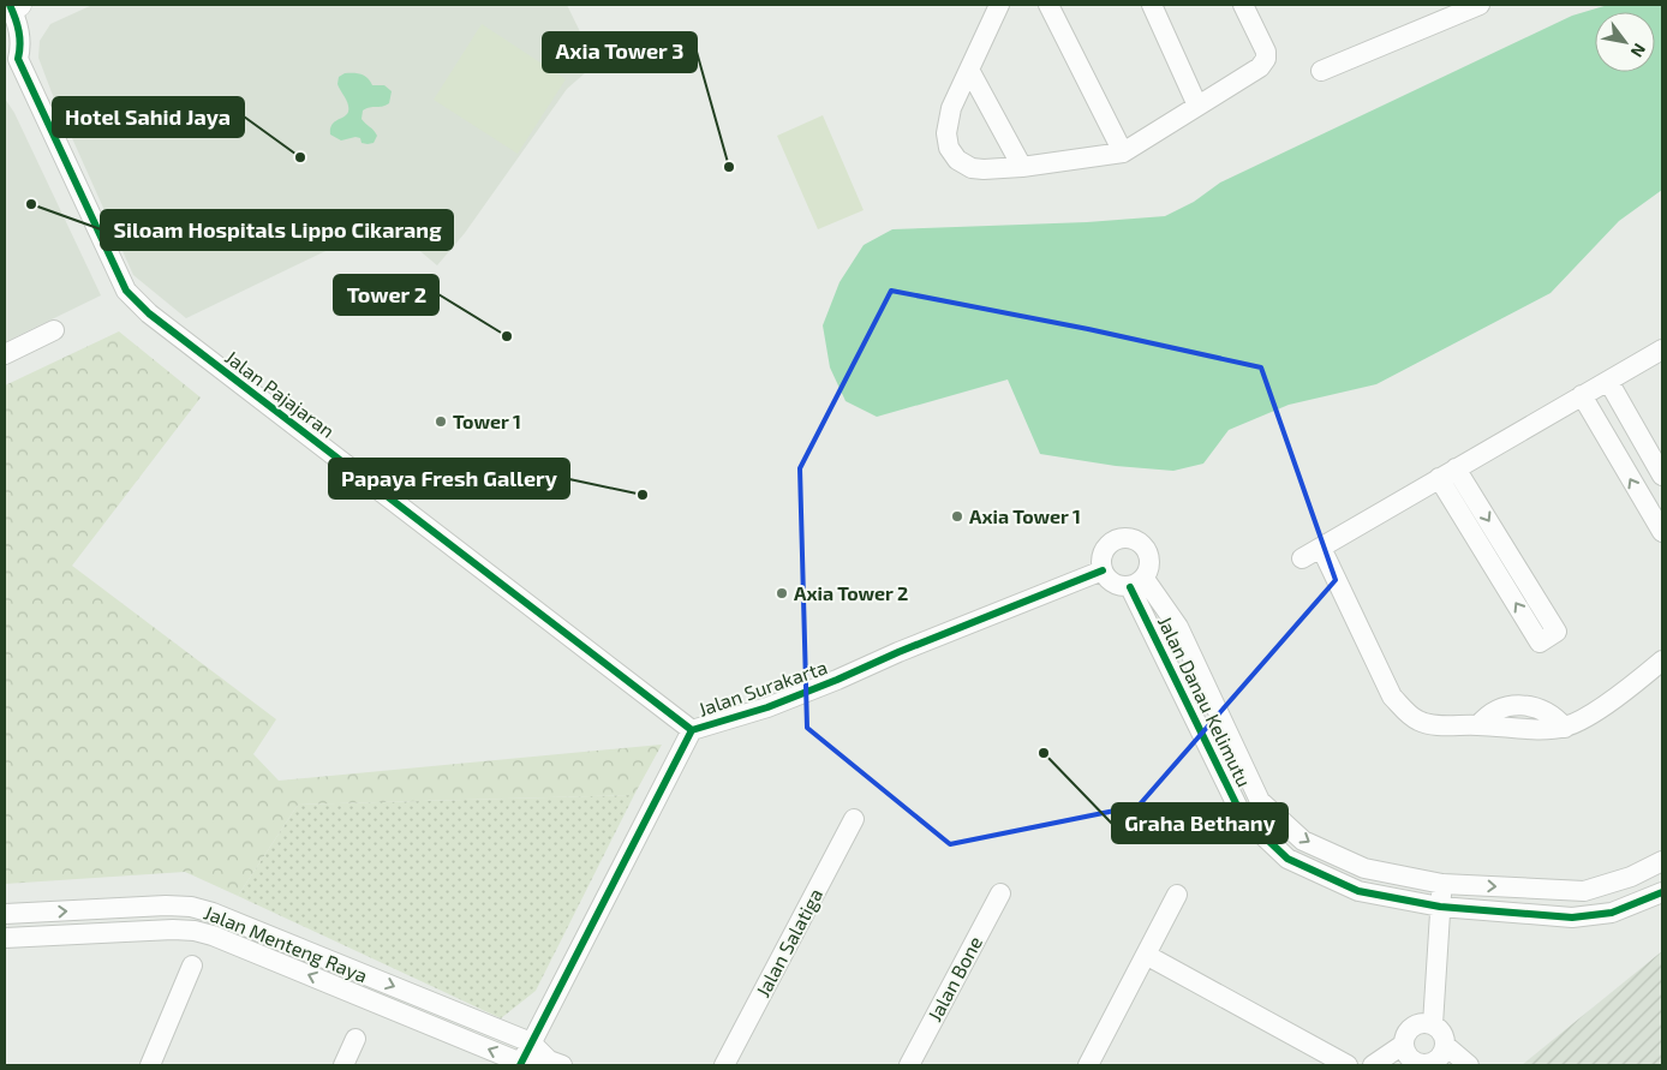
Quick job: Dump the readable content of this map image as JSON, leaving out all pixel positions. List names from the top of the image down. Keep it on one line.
{"streets":{"street":["Jalan Pajajaran","Jalan Surakarta","Jalan Danau Kelimutu","Jalan Salatiga","Jalan Menteng Raya","Jalan Bone"]},"crossings":[["Jalan Pajajaran","Jalan Surakarta"],["Jalan Surakarta","Jalan Danau Kelimutu"],["Jalan Surakarta","Jalan Menteng Raya"]],"one_way":["Jalan Danau Kelimutu"],"places":["Hotel Sahid Jaya","Axia Tower 3","Siloam Hospitals Lippo Cikarang","Tower 2","Tower 1","Papaya Fresh Gallery","Axia Tower 1","Axia Tower 2","Graha Bethany"],"north":"bottom right"}
